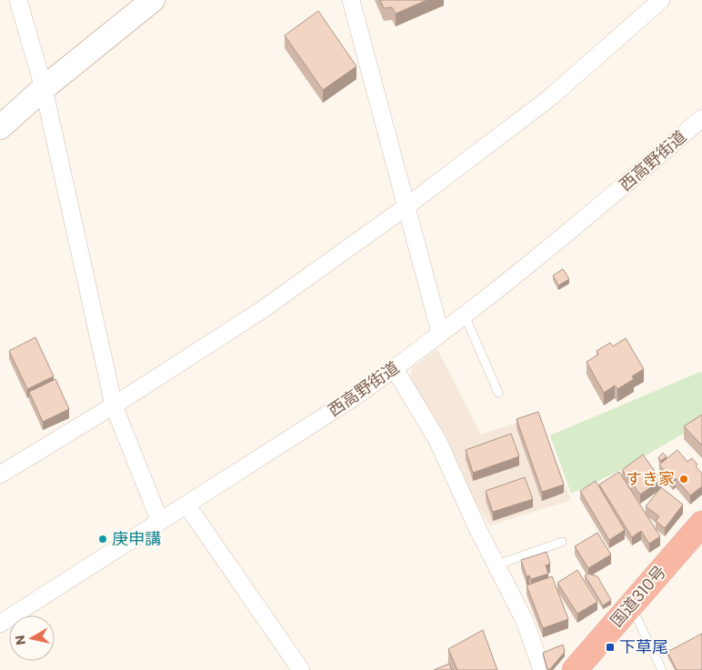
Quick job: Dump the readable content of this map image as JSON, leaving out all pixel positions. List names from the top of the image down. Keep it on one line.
{"streets":{"highway":["国道310号"],"street":["西高野街道"]},"places":{"other":["すき家","庚申講"],"transit":["下草尾"]},"north":"left"}
